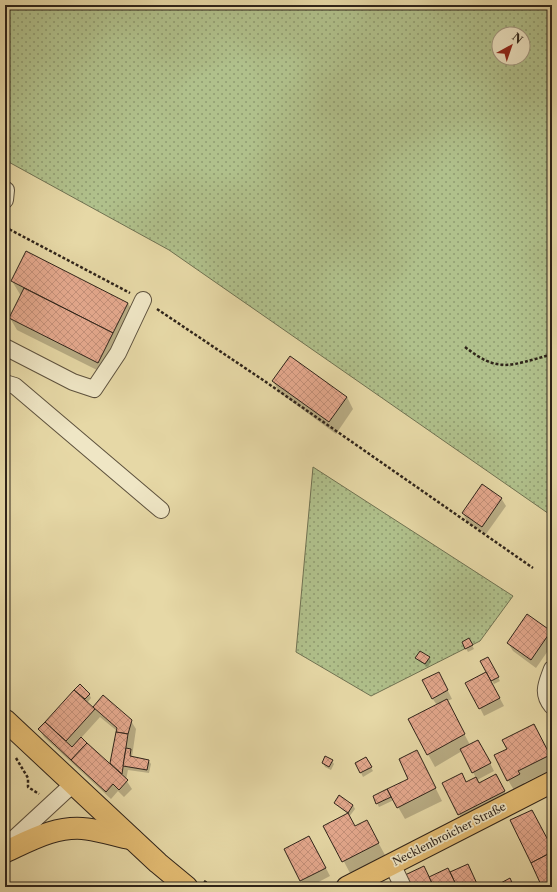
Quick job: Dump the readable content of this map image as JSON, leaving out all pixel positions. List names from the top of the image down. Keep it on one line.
{"streets":{"main road":["Necklenbroicher Straße"]},"north":"top right"}
